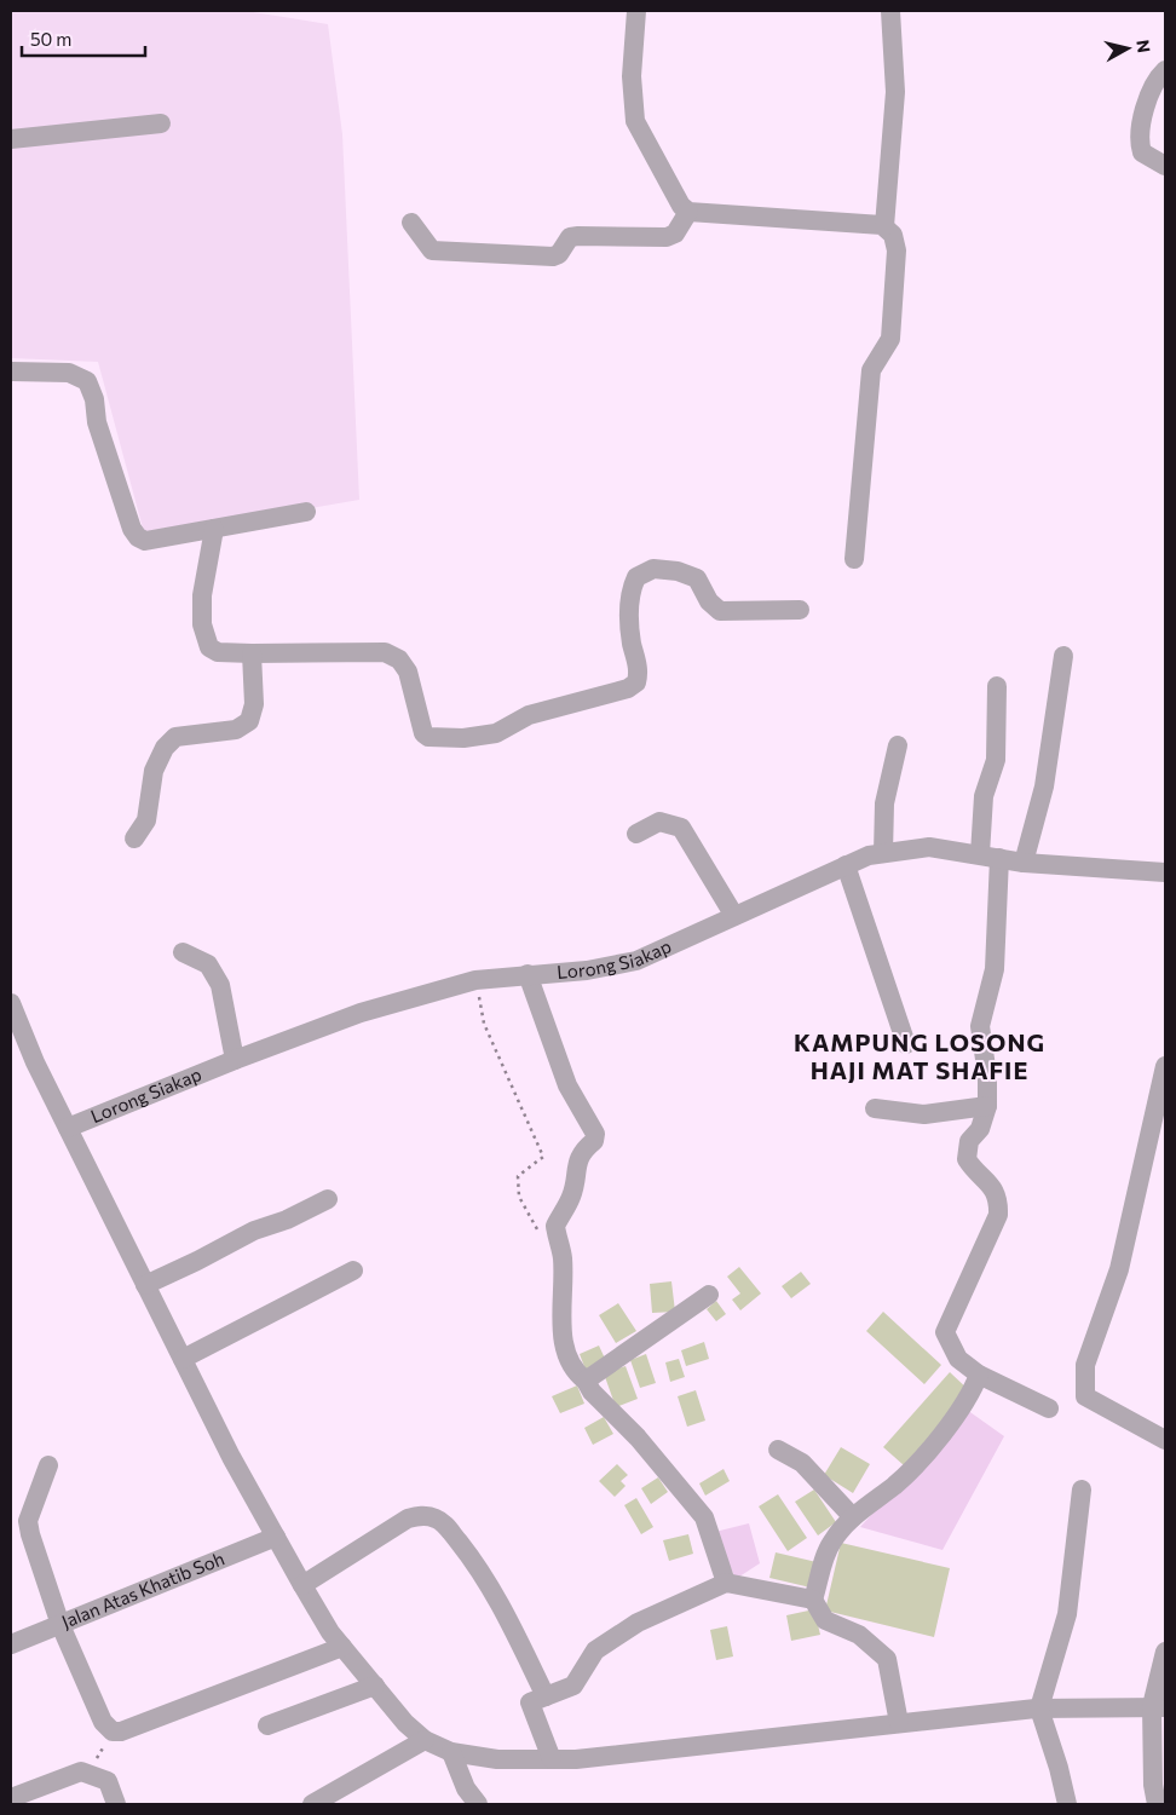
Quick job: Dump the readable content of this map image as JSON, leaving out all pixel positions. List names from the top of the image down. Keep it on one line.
{"streets":{"street":["Lorong Siakap","Jalan Atas Khatib Soh"]},"districts":["KAMPUNG LOSONG HAJI MAT SHAFIE"],"scale_bar":"50 m","north":"right"}
